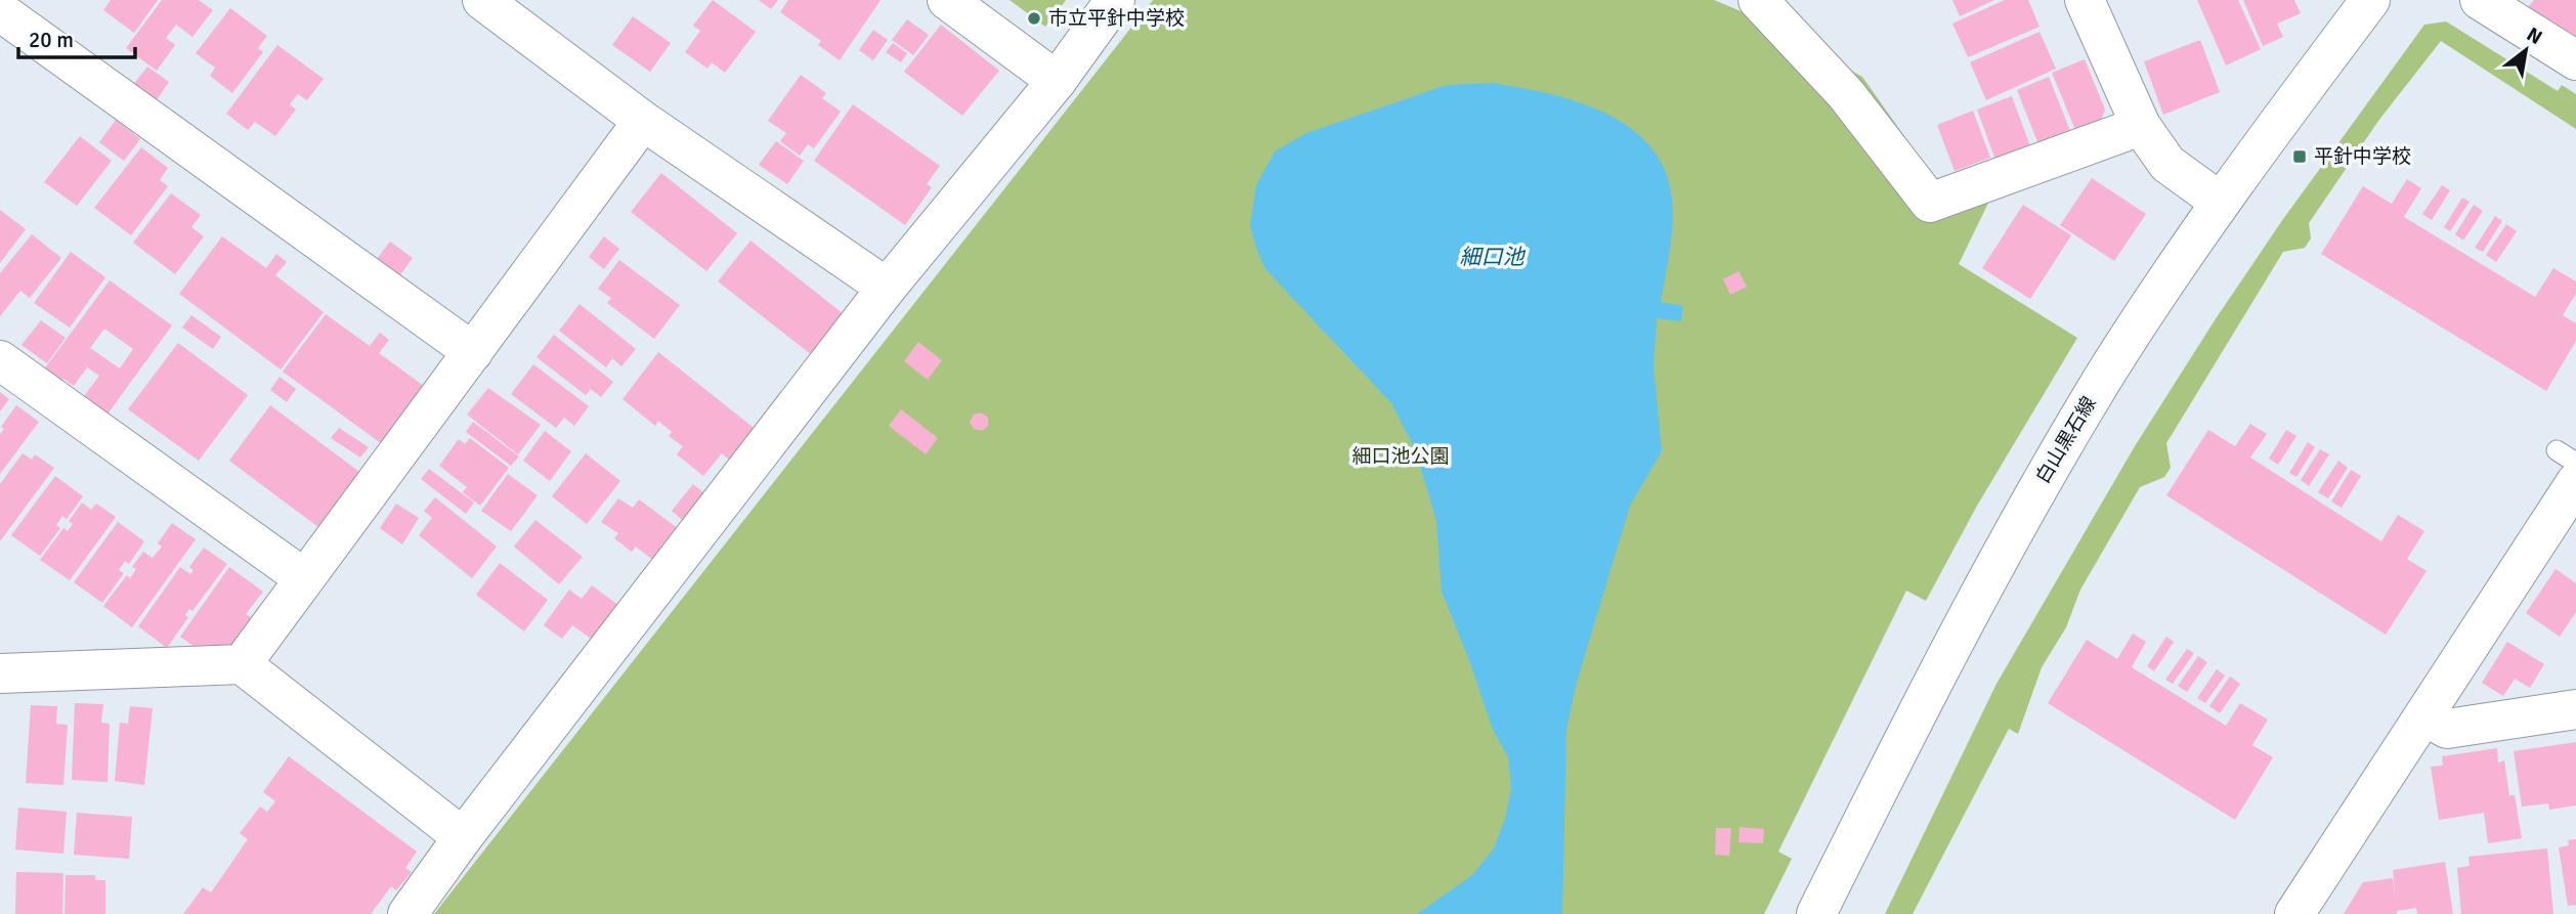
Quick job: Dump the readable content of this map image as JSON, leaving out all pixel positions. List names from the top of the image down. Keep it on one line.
{"streets":{"street":["白山黒石線"]},"water":["細口池"],"parks":["細口池公園"],"places":{"other":["市立平針中学校"],"transit":["平針中学校"]},"scale_bar":"20 m","north":"top right"}
